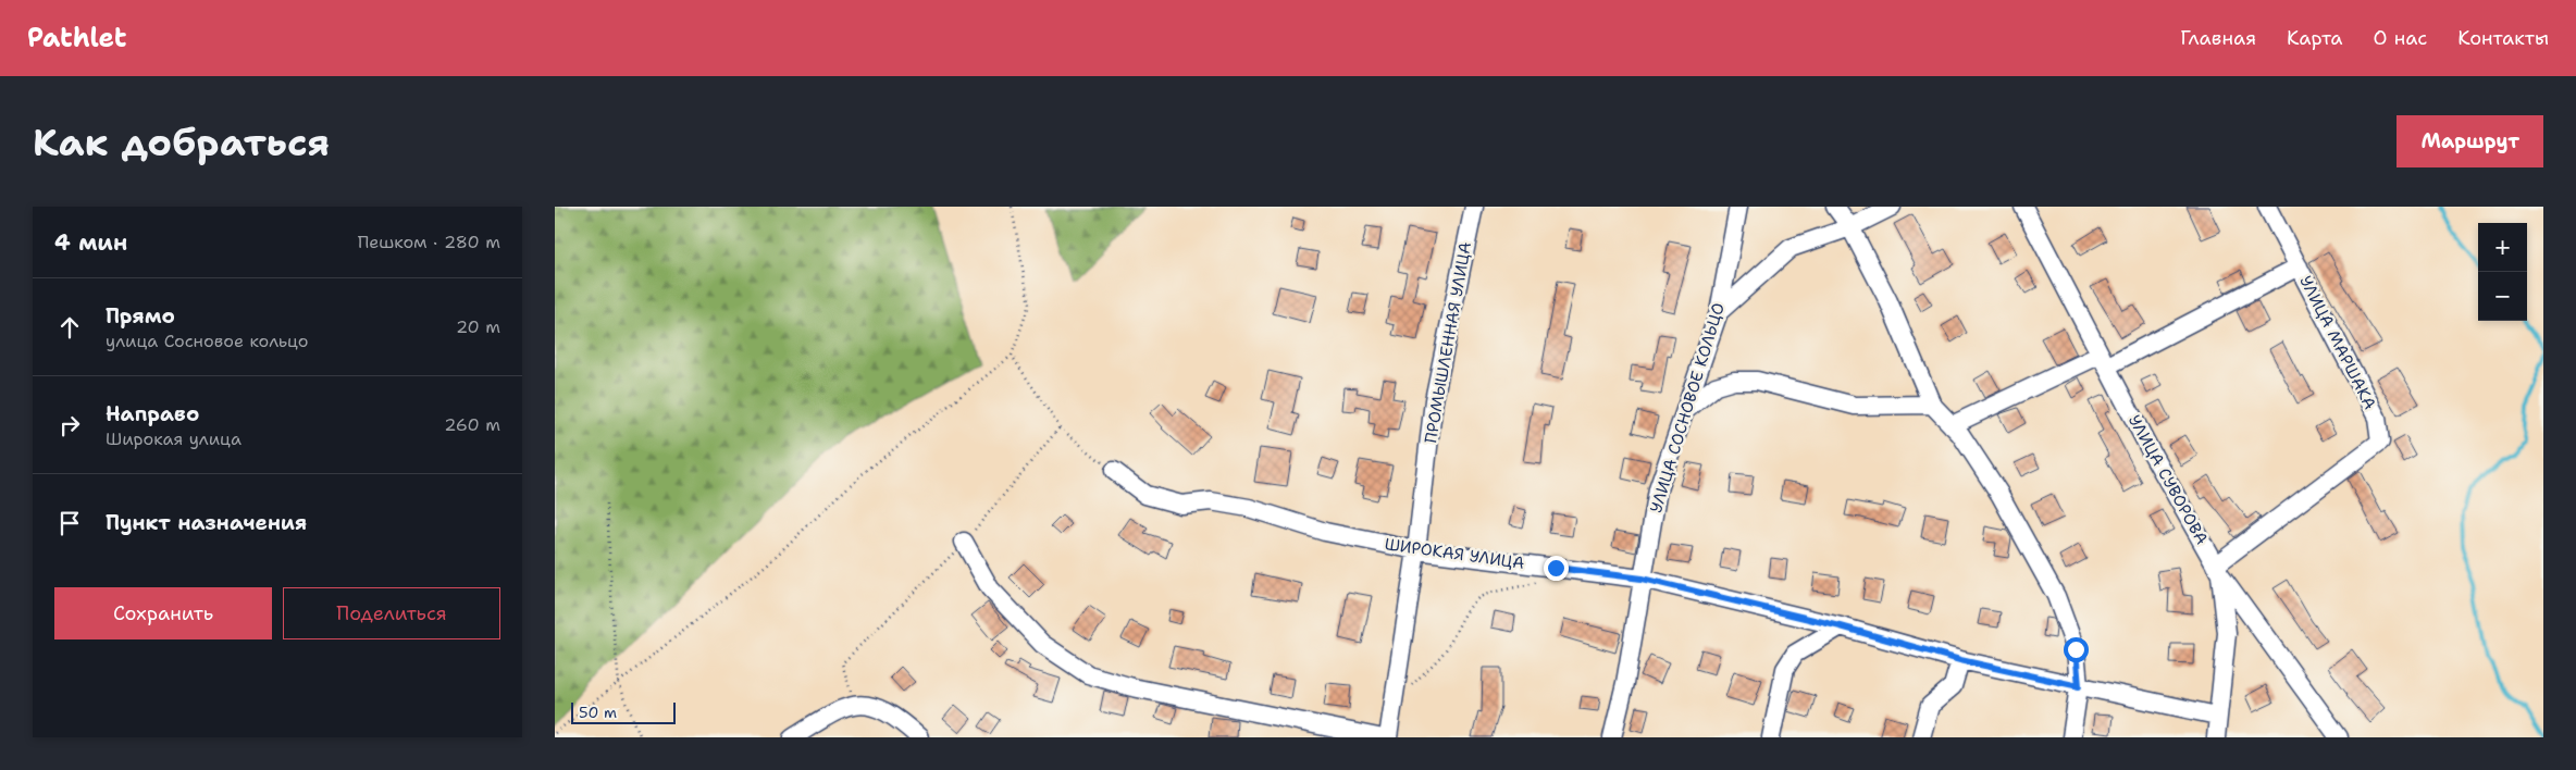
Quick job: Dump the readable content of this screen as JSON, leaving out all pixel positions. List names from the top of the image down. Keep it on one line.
{"streets":{"street":["ПРОМЫШЛЕННАЯ УЛИЦА","УЛИЦА МАРШАКА","УЛИЦА СОСНОВОЕ КОЛЬЦО","УЛИЦА СУВОРОВА","ШИРОКАЯ УЛИЦА"]},"crossings":[["ПРОМЫШЛЕННАЯ УЛИЦА","ШИРОКАЯ УЛИЦА"],["УЛИЦА МАРШАКА","УЛИЦА СУВОРОВА"],["УЛИЦА СОСНОВОЕ КОЛЬЦО","ШИРОКАЯ УЛИЦА"]],"scale_bar":"50 m","page":{"header":"Pathlet","nav":["Главная","Карта","О нас","Контакты"],"buttons":["Маршрут",["Сохранить","Поделиться"]],"title":"Как добраться","heading":["4 мин","Пешком · 280 m"],"map_buttons":["+","−"],"list":[["Прямо","улица Сосновое кольцо","20 m"],["Направо","Широкая улица","260 m"],"Пункт назначения"],"scale":"50 m"}}
